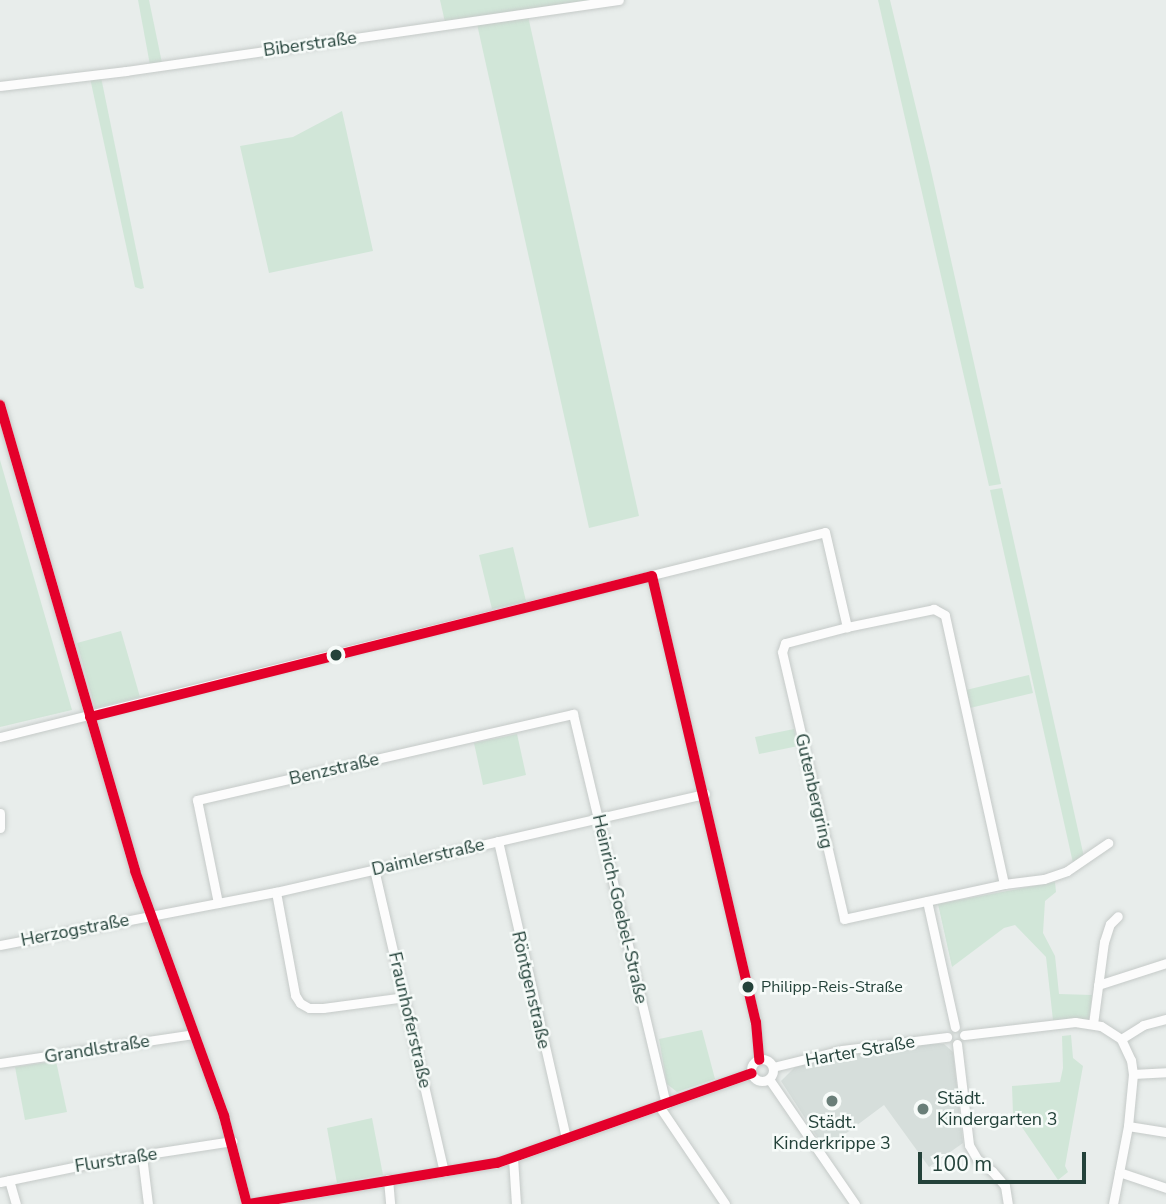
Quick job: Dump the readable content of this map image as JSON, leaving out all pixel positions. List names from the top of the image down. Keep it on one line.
{"streets":{"street":["Biberstraße","Benzstraße","Gutenbergring","Daimlerstraße","Heinrich-Goebel-Straße","Herzogstraße","Röntgenstraße","Fraunhoferstraße","Grandlstraße","Harter Straße","Flurstraße"]},"crossings":[["Benzstraße","Daimlerstraße"],["Benzstraße","Heinrich-Goebel-Straße"],["Daimlerstraße","Heinrich-Goebel-Straße"],["Daimlerstraße","Herzogstraße"],["Daimlerstraße","Röntgenstraße"],["Daimlerstraße","Fraunhoferstraße"]],"places":["Philipp-Reis-Straße","Städt. Kinderkrippe 3","Städt. Kindergarten 3"],"scale_bar":"100 m"}
